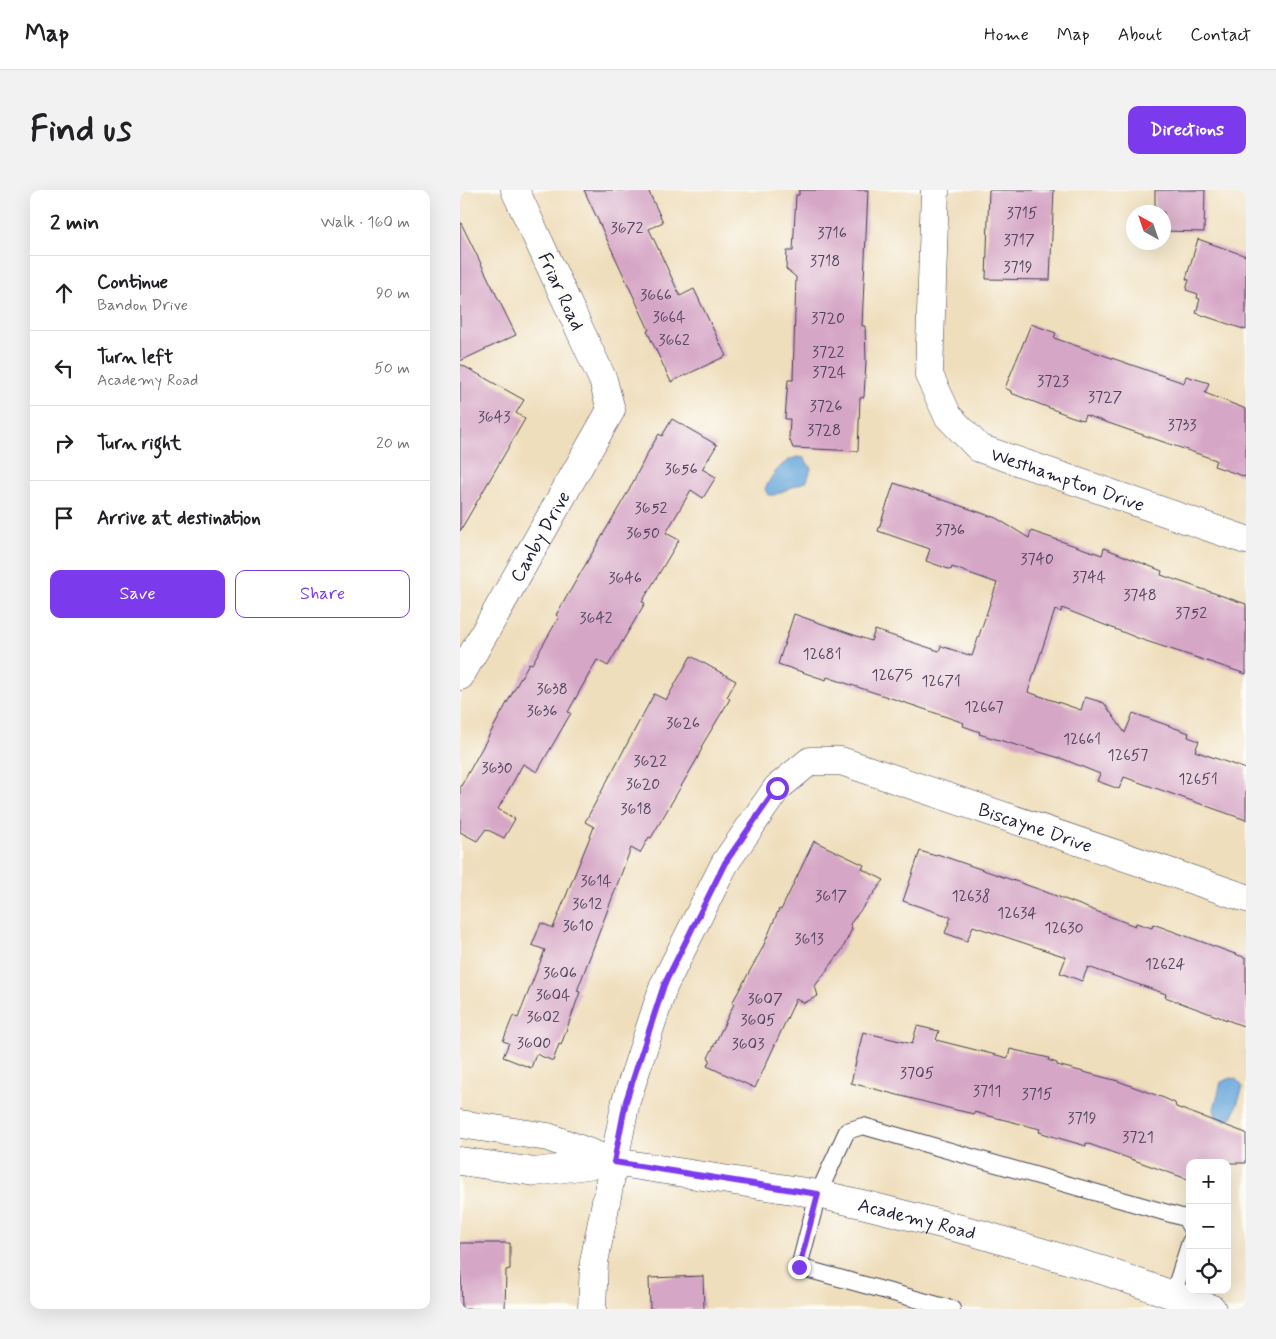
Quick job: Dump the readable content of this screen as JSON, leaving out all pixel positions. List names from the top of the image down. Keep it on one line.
{"streets":{"street":["Friar Road","Westhampton Drive","Canby Drive","Biscayne Drive","Academy Road"]},"crossings":[["Friar Road","Canby Drive"],["Biscayne Drive","Academy Road"]],"house_numbers":["3715","3672","3716","3717","3718","3719","3666","3664","3720","3662","3722","3724","3723","3727","3726","3643","3733","3728","3656","3652","3736","3650","3740","3744","3646","3748","3752","3642","12681","12675","12671","3638","12667","3636","3626","12661","12657","3622","3630","12651","3620","3618","3614","3617","12638","3612","12634","3610","12630","3613","12624","3606","3604","3607","3602","3605","3600","3603","3705","3711","3715","3719","3721"],"north":"top left","page":{"header":"Map","nav":["Home","Map","About","Contact"],"buttons":["Directions",["Save","Share"]],"title":"Find us","heading":["2 min","Walk · 160 m"],"list":[["Continue","Bandon Drive","90 m"],["Turn left","Academy Road","50 m"],["Turn right","20 m"],"Arrive at destination"],"map_buttons":["+","−"]}}
